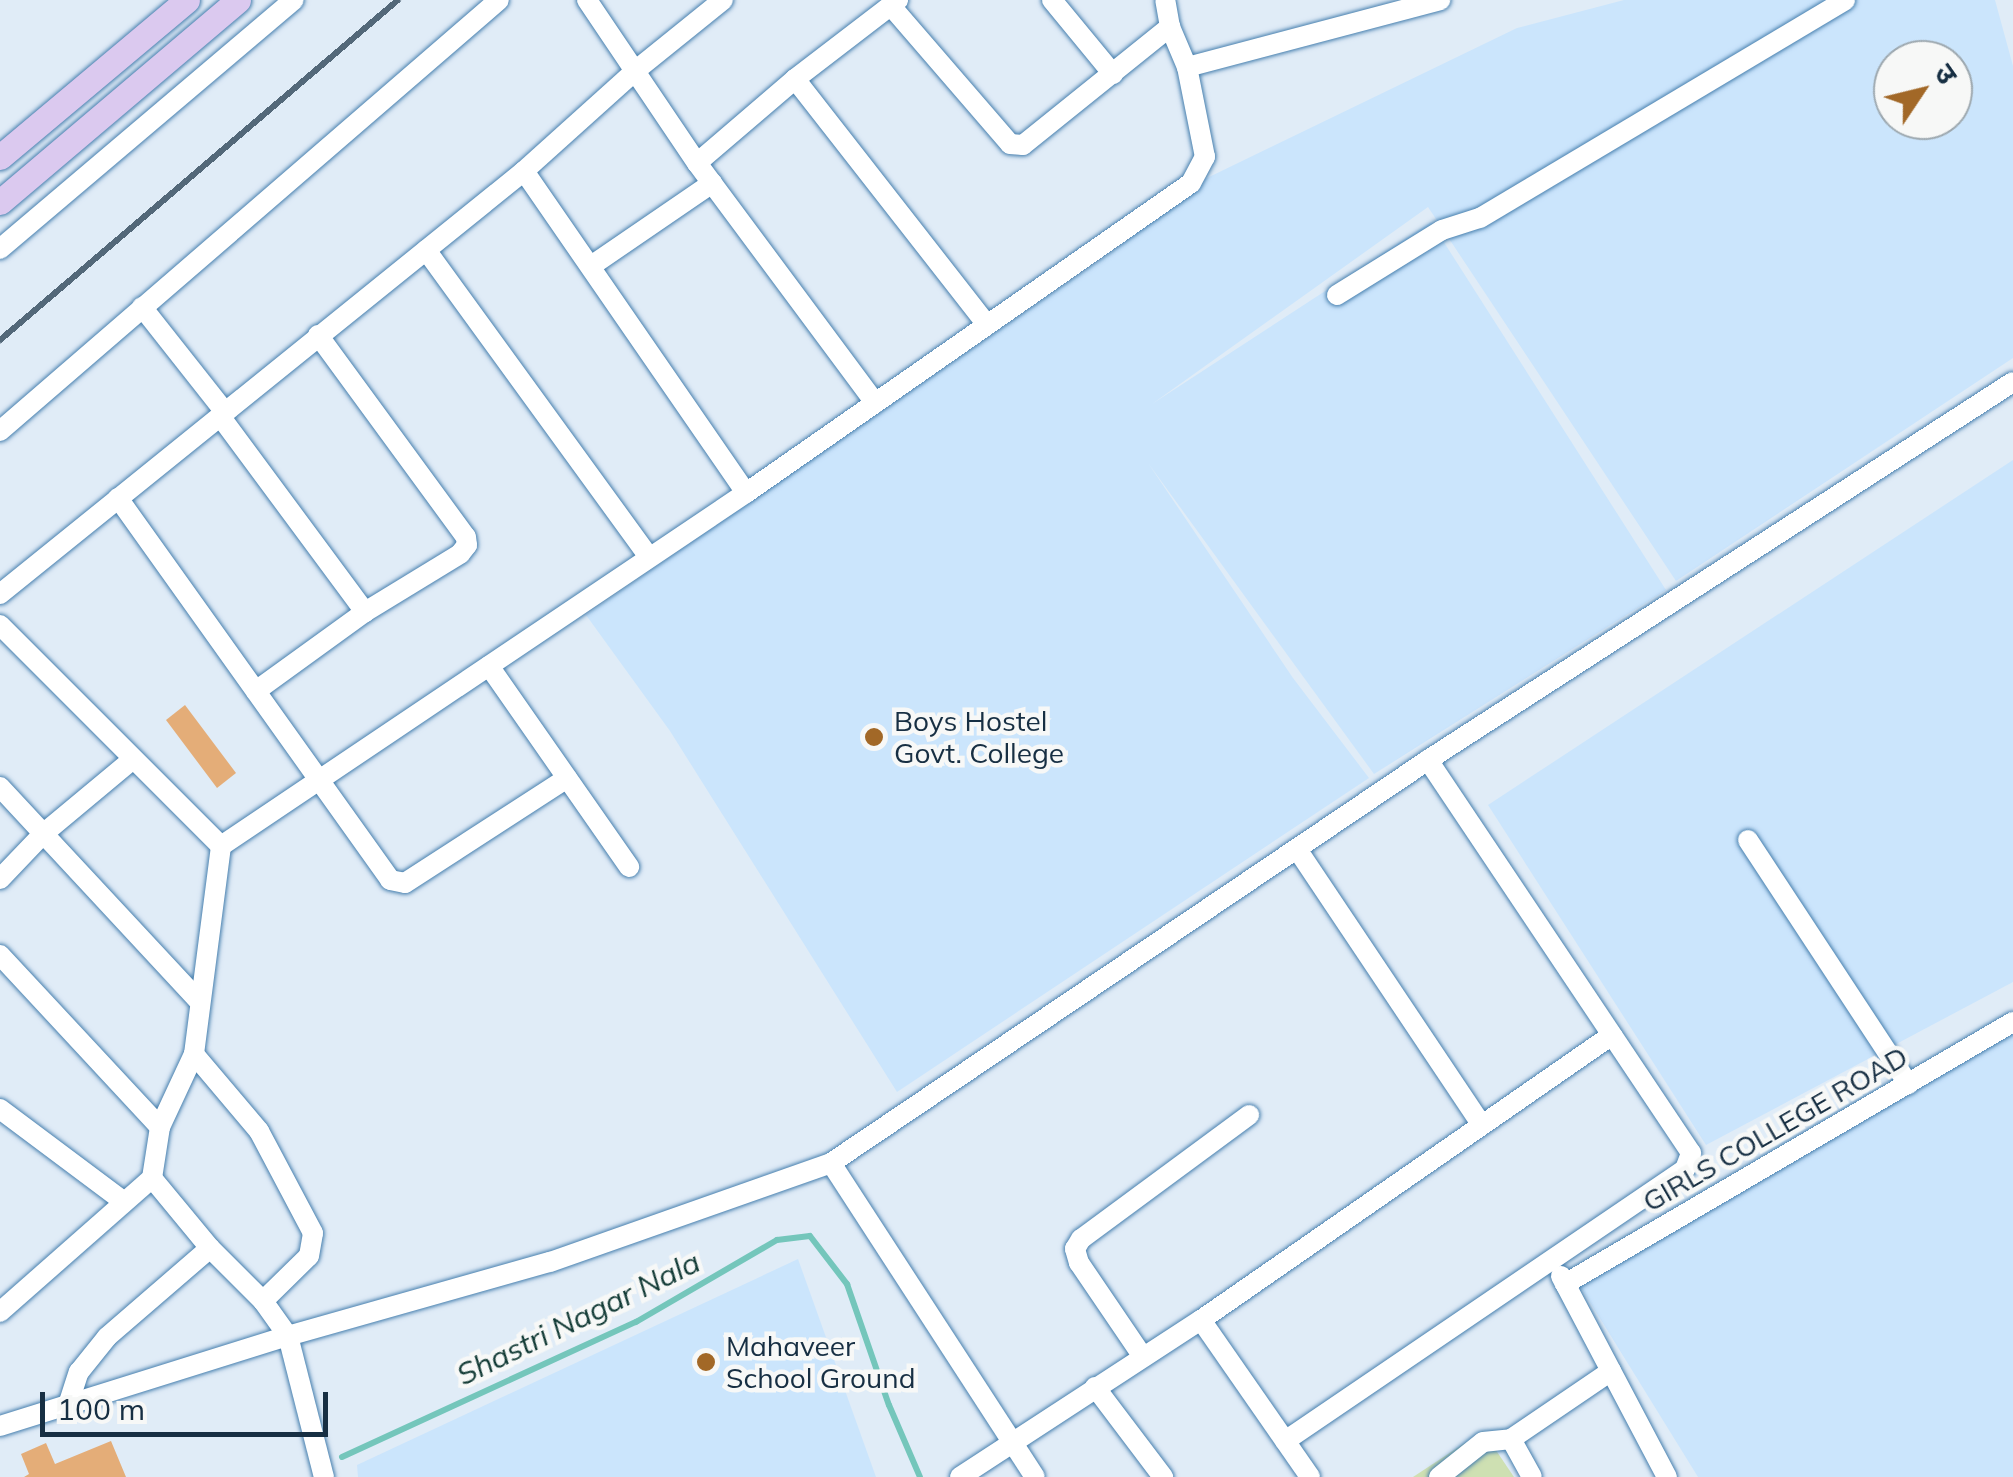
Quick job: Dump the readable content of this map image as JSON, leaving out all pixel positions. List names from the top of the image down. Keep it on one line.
{"streets":{"street":["GIRLS COLLEGE ROAD"]},"water":["Shastri Nagar Nala"],"places":["Boys Hostel Govt. College","Mahaveer School Ground"],"scale_bar":"100 m","north":"top right"}
